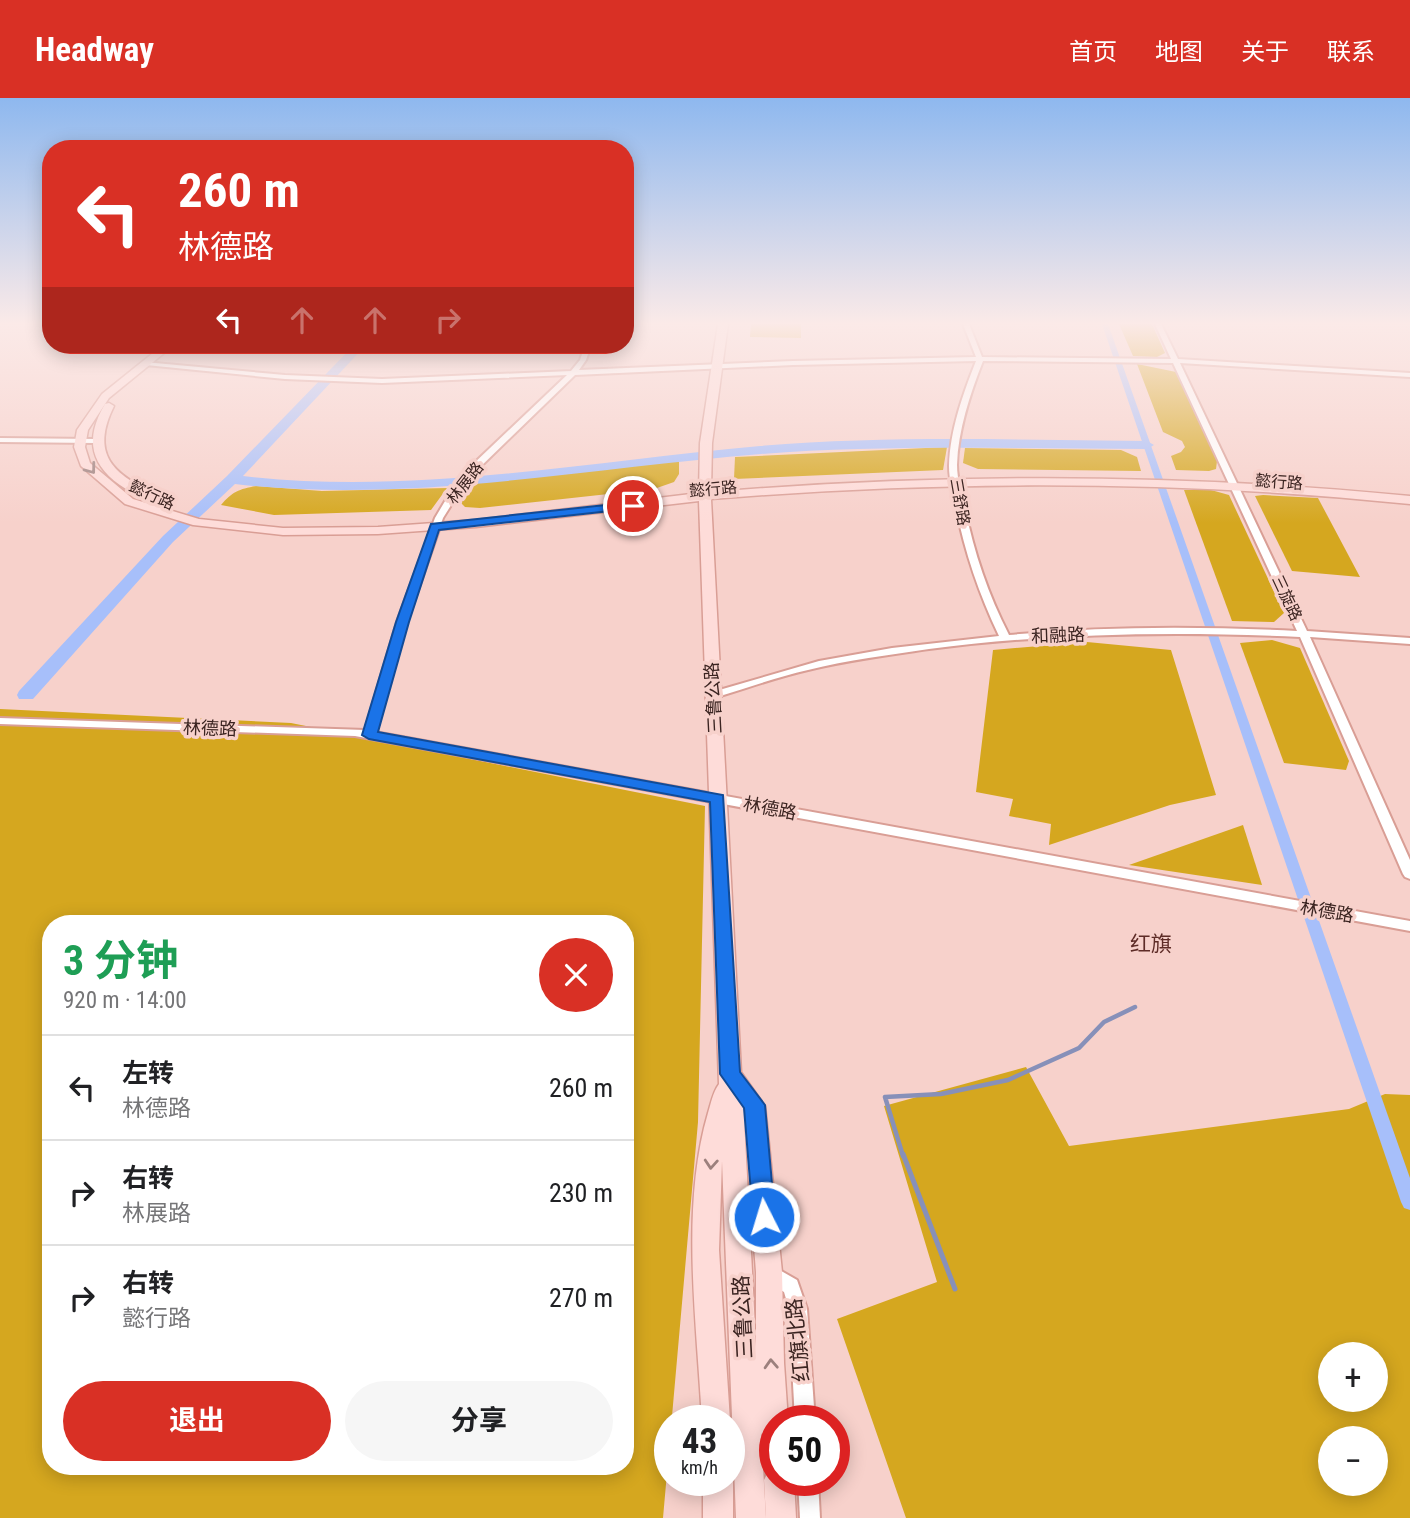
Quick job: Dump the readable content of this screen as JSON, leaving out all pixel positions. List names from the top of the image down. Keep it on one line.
{"streets":{"street":["懿行路","林展路","三舒路","三旋路","和融路","三鲁公路","林德路","红旗北路"]},"crossings":[["懿行路","林展路"],["懿行路","三舒路"],["懿行路","三旋路"],["懿行路","三鲁公路"],["林展路","林德路"],["三舒路","和融路"],["三旋路","和融路"],["和融路","三鲁公路"],["三鲁公路","林德路"],["三鲁公路","红旗北路"]],"districts":["红旗"],"page":{"header":"Headway","nav":["首页","地图","关于","联系"],"turn":["260 m","林德路"],"heading":["3 分钟","920 m · 14:00"],"list":[{"name":"左转","note":"林德路","value":"260 m"},{"name":"右转","note":"林展路","value":"230 m"},{"name":"右转","note":"懿行路","value":"270 m"}],"map_buttons":["+","−"],"buttons":["退出","分享"],"speed":"43 km/h","limit":"50"}}
